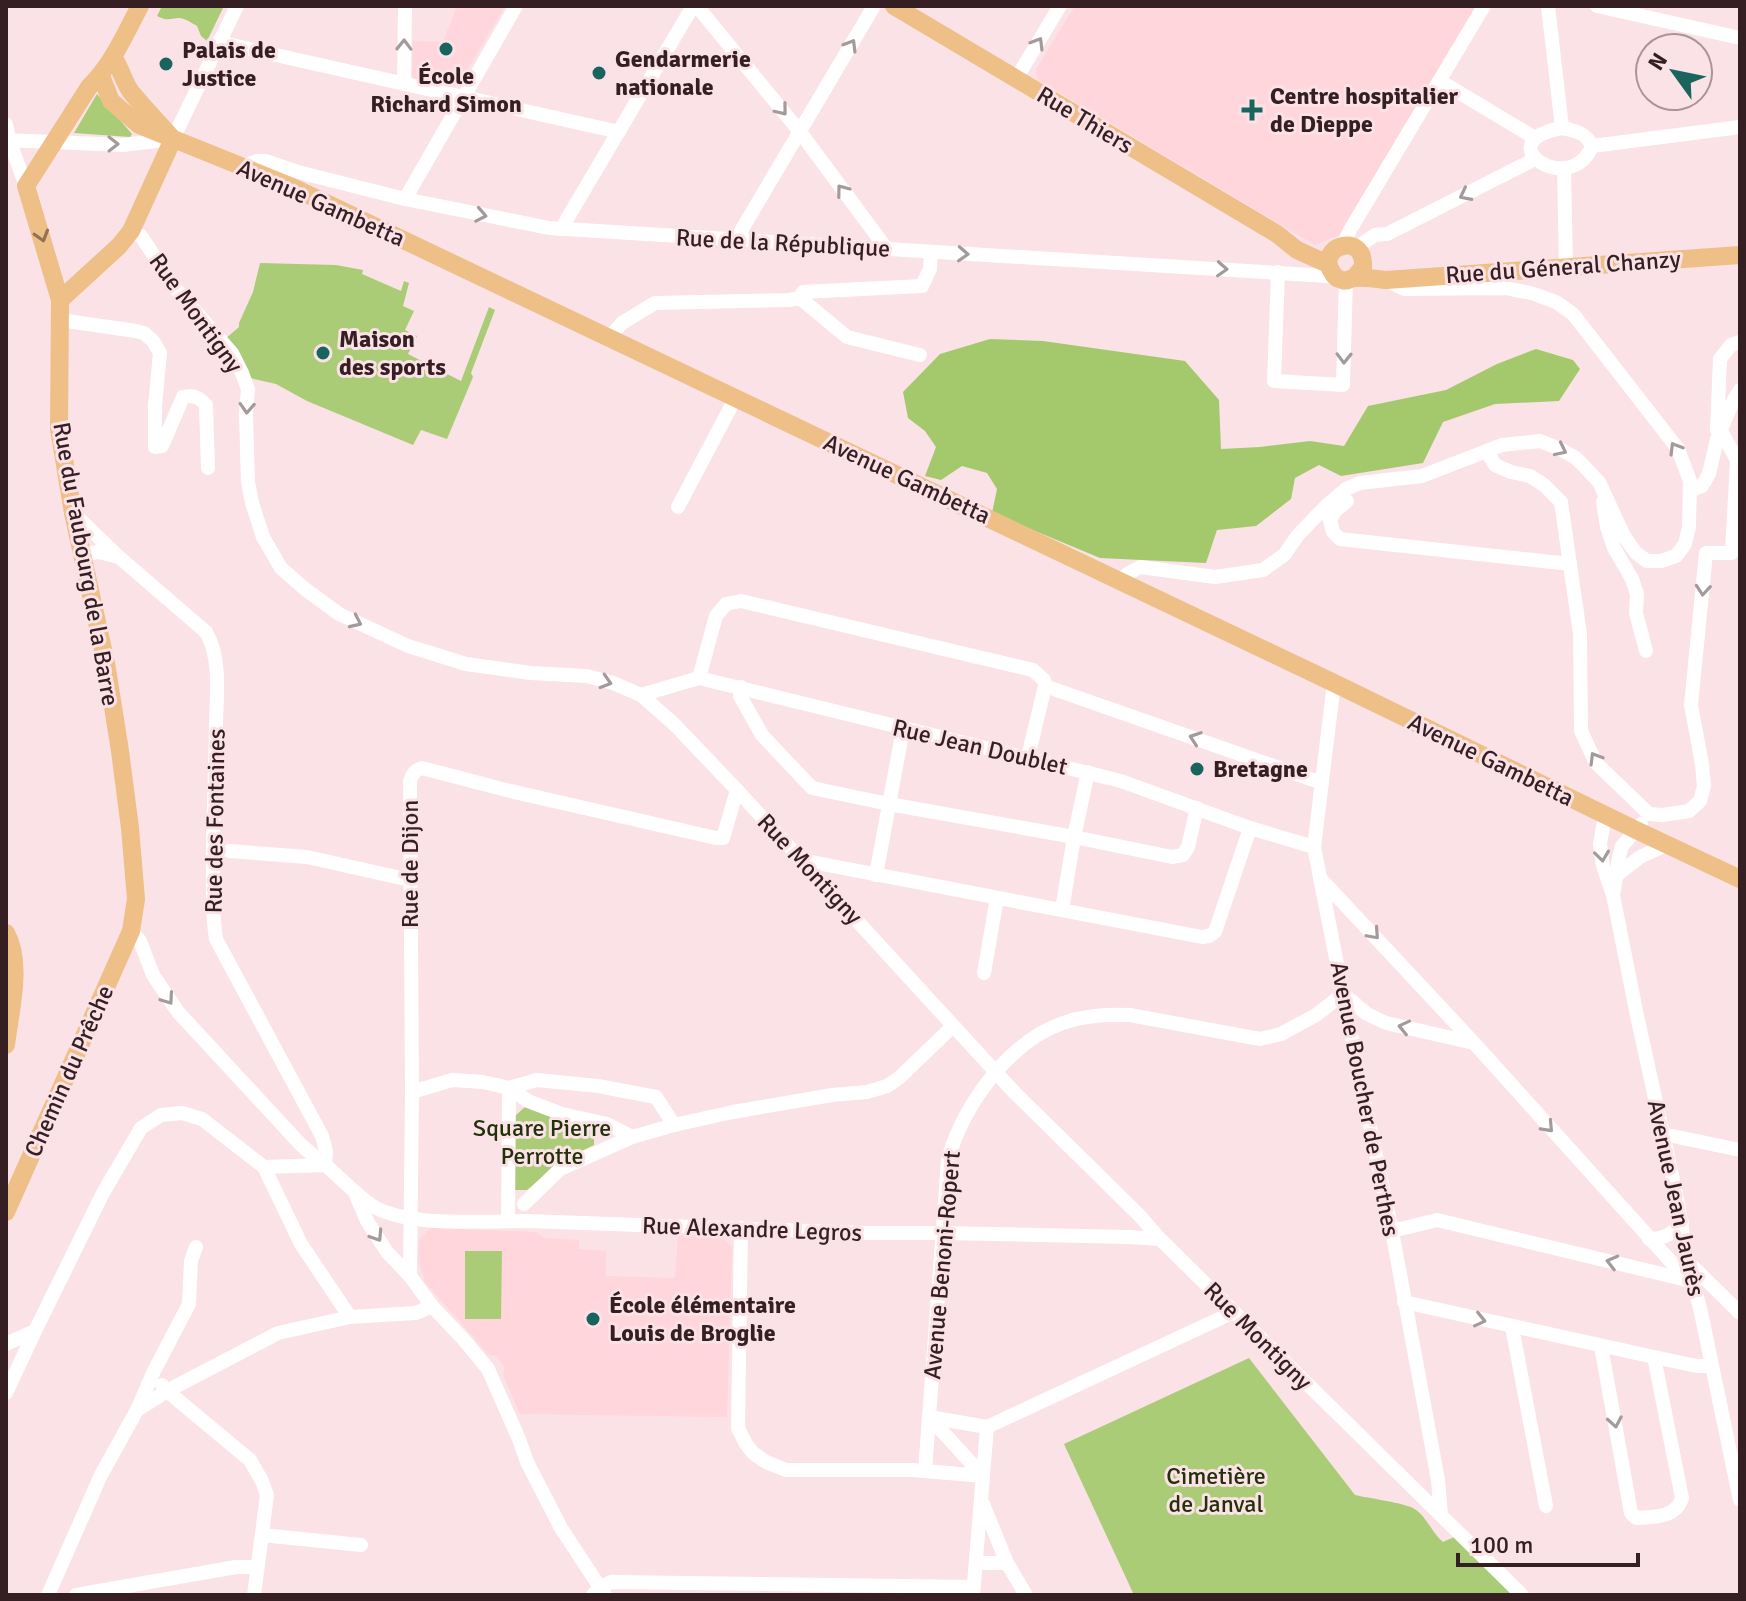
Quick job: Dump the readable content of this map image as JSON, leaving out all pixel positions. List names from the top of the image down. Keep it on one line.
{"streets":{"main road":["Rue Thiers","Avenue Gambetta","Rue du Géneral Chanzy","Rue du Faubourg de la Barre","Chemin du Prêche"],"street":["Rue de la République","Rue Montigny","Rue Jean Doublet","Rue des Fontaines","Rue de Dijon","Avenue Boucher de Perthes","Avenue Jean Jaurès","Rue Alexandre Legros","Avenue Benoni-Ropert"]},"crossings":[["Rue Thiers","Rue de la République"],["Avenue Gambetta","Rue de la République"],["Avenue Gambetta","Avenue Boucher de Perthes"],["Avenue Gambetta","Avenue Jean Jaurès"],["Rue Montigny","Rue Jean Doublet"],["Rue Montigny","Rue de Dijon"],["Rue Montigny","Avenue Boucher de Perthes"],["Rue Montigny","Rue Alexandre Legros"],["Rue Montigny","Avenue Benoni-Ropert"],["Rue du Faubourg de la Barre","Rue des Fontaines"],["Rue du Faubourg de la Barre","Chemin du Prêche"],["Rue du Faubourg de la Barre","Rue Alexandre Legros"],["Rue Jean Doublet","Avenue Boucher de Perthes"],["Rue des Fontaines","Rue Alexandre Legros"],["Rue de Dijon","Rue Alexandre Legros"],["Chemin du Prêche","Rue Alexandre Legros"],["Avenue Boucher de Perthes","Avenue Benoni-Ropert"],["Rue Alexandre Legros","Avenue Benoni-Ropert"]],"parks":["Square Pierre Perrotte","Cimetière de Janval"],"places":{"other":["École Richard Simon","Palais de Justice","Gendarmerie nationale","Maison des sports","Bretagne","École élémentaire Louis de Broglie"],"health":["Centre hospitalier de Dieppe"]},"scale_bar":"100 m","north":"top left"}
